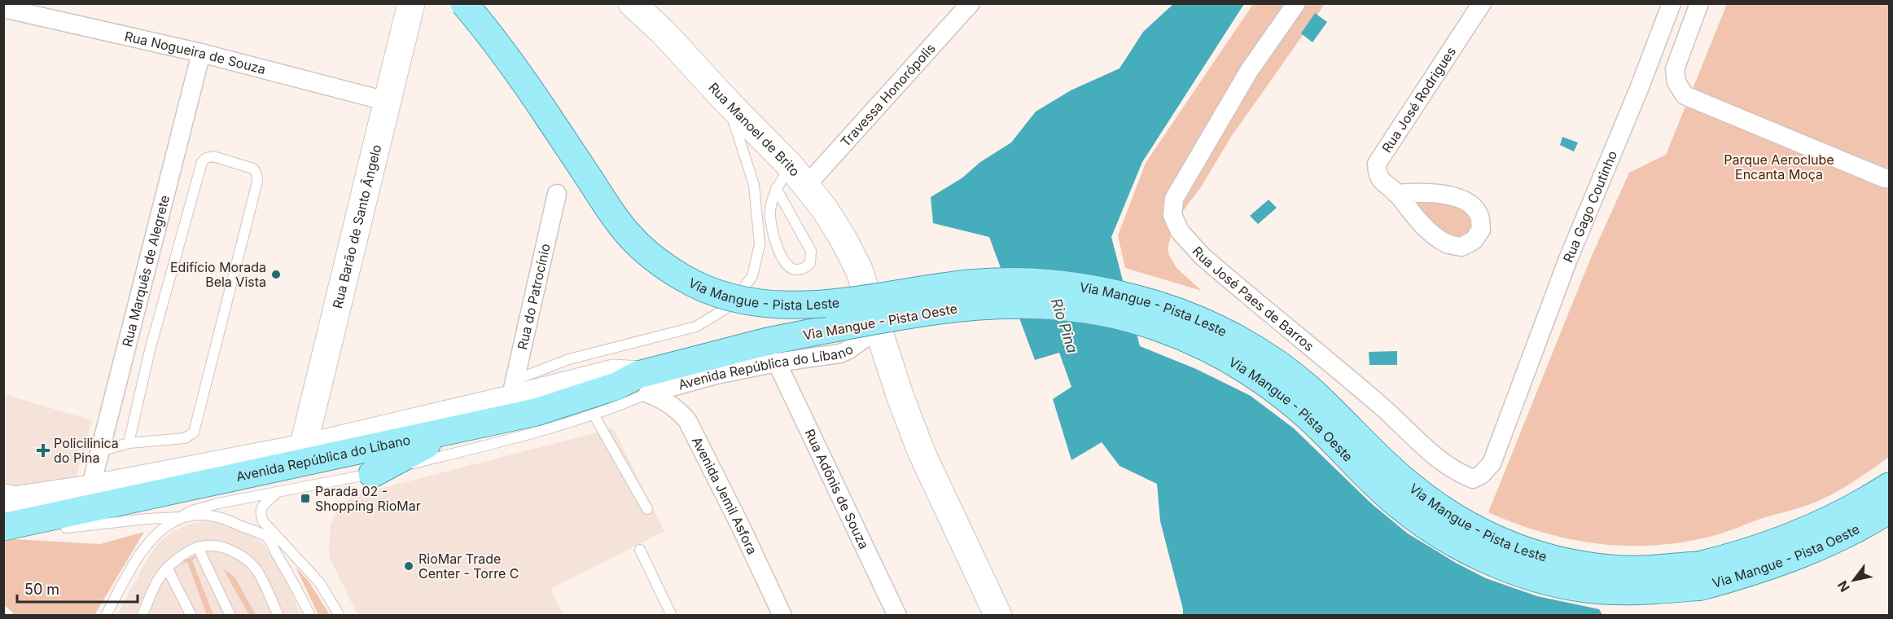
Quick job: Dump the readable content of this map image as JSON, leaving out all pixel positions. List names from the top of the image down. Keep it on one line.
{"streets":{"main road":["Via Mangue - Pista Leste","Via Mangue - Pista Oeste","Avenida República do Líbano"],"street":["Rua Nogueira de Souza","Travessa Honorópolis","Rua José Rodrigues","Rua Manoel de Brito","Rua Gago Coutinho","Rua Barão de Santo Ângelo","Rua Marquês de Alegrete","Rua do Patrocínio","Rua José Paes de Barros","Rua Adônis de Souza","Avenida Jemil Asfora"]},"crossings":[["Rua Nogueira de Souza","Rua Barão de Santo Ângelo"],["Rua Nogueira de Souza","Rua Marquês de Alegrete"],["Travessa Honorópolis","Rua Manoel de Brito"],["Rua Manoel de Brito","Avenida República do Líbano"],["Rua Gago Coutinho","Rua José Paes de Barros"],["Rua Barão de Santo Ângelo","Avenida República do Líbano"],["Rua Marquês de Alegrete","Avenida República do Líbano"],["Via Mangue - Pista Leste","Via Mangue - Pista Oeste"],["Rua do Patrocínio","Avenida República do Líbano"],["Via Mangue - Pista Oeste","Avenida República do Líbano"],["Via Mangue - Pista Oeste","Avenida Jemil Asfora"],["Avenida República do Líbano","Rua Adônis de Souza"],["Avenida República do Líbano","Avenida Jemil Asfora"]],"water":["Rio Pina"],"parks":["Parque Aeroclube Encanta Moça"],"places":{"other":["Edifício Morada Bela Vista","RioMar Trade Center - Torre C"],"health":["Policilinica do Pina"],"transit":["Parada 02 - Shopping RioMar"]},"scale_bar":"50 m","north":"bottom left"}
